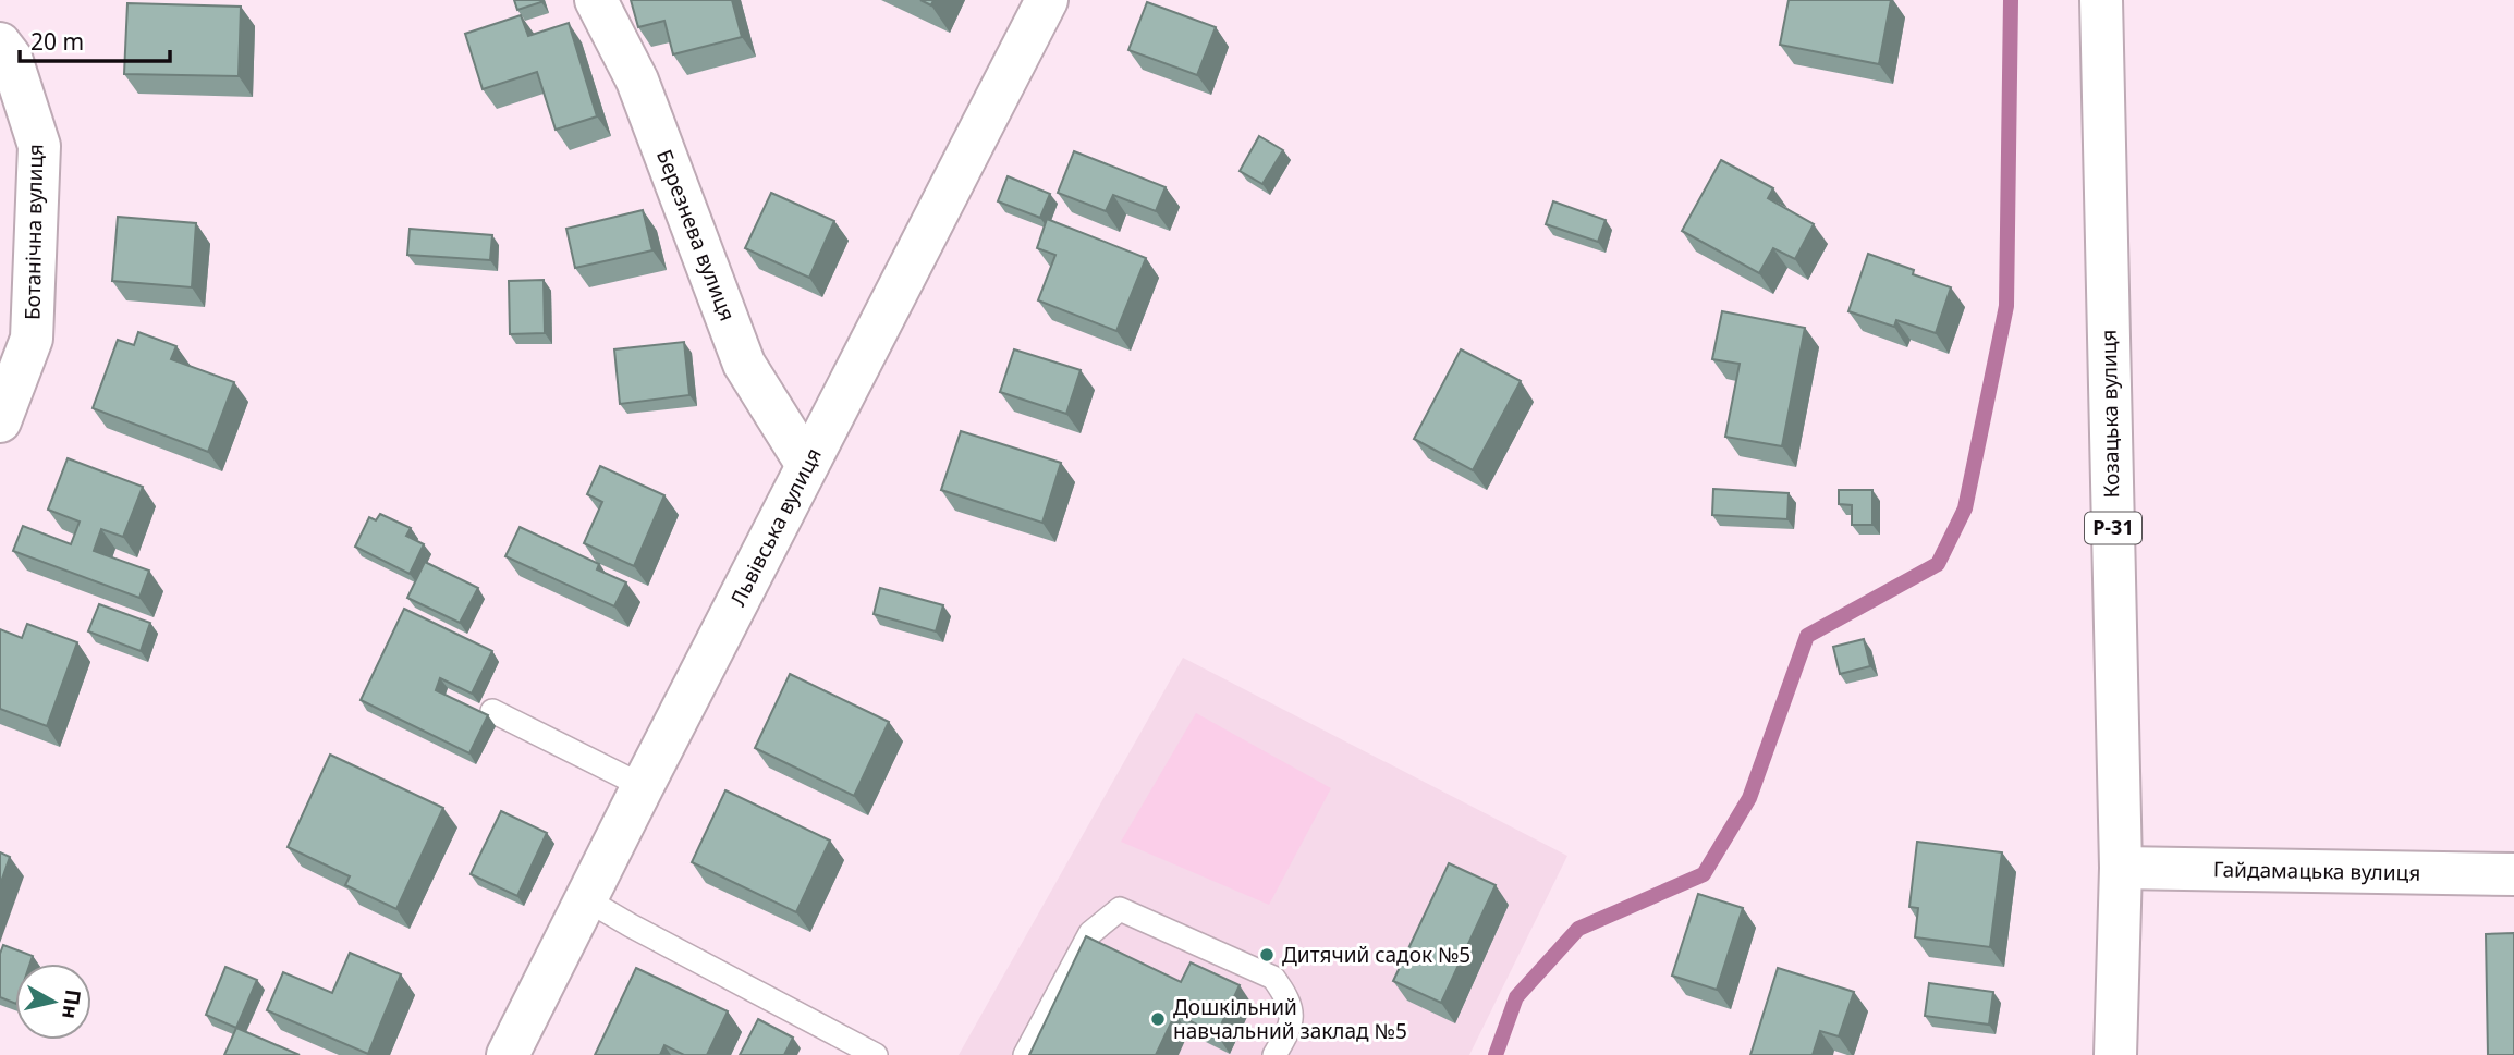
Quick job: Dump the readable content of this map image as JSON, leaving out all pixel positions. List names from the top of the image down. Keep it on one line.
{"streets":{"street":["Ботанічна вулиця","Березнева вулиця","Козацька вулиця","Львівська вулиця","Р-31","Гайдамацька вулиця"]},"crossings":[["Березнева вулиця","Львівська вулиця"],["Козацька вулиця","Гайдамацька вулиця"]],"places":["Дитячий садок №5","Дошкільний навчальний заклад №5"],"scale_bar":"20 m","north":"right"}
